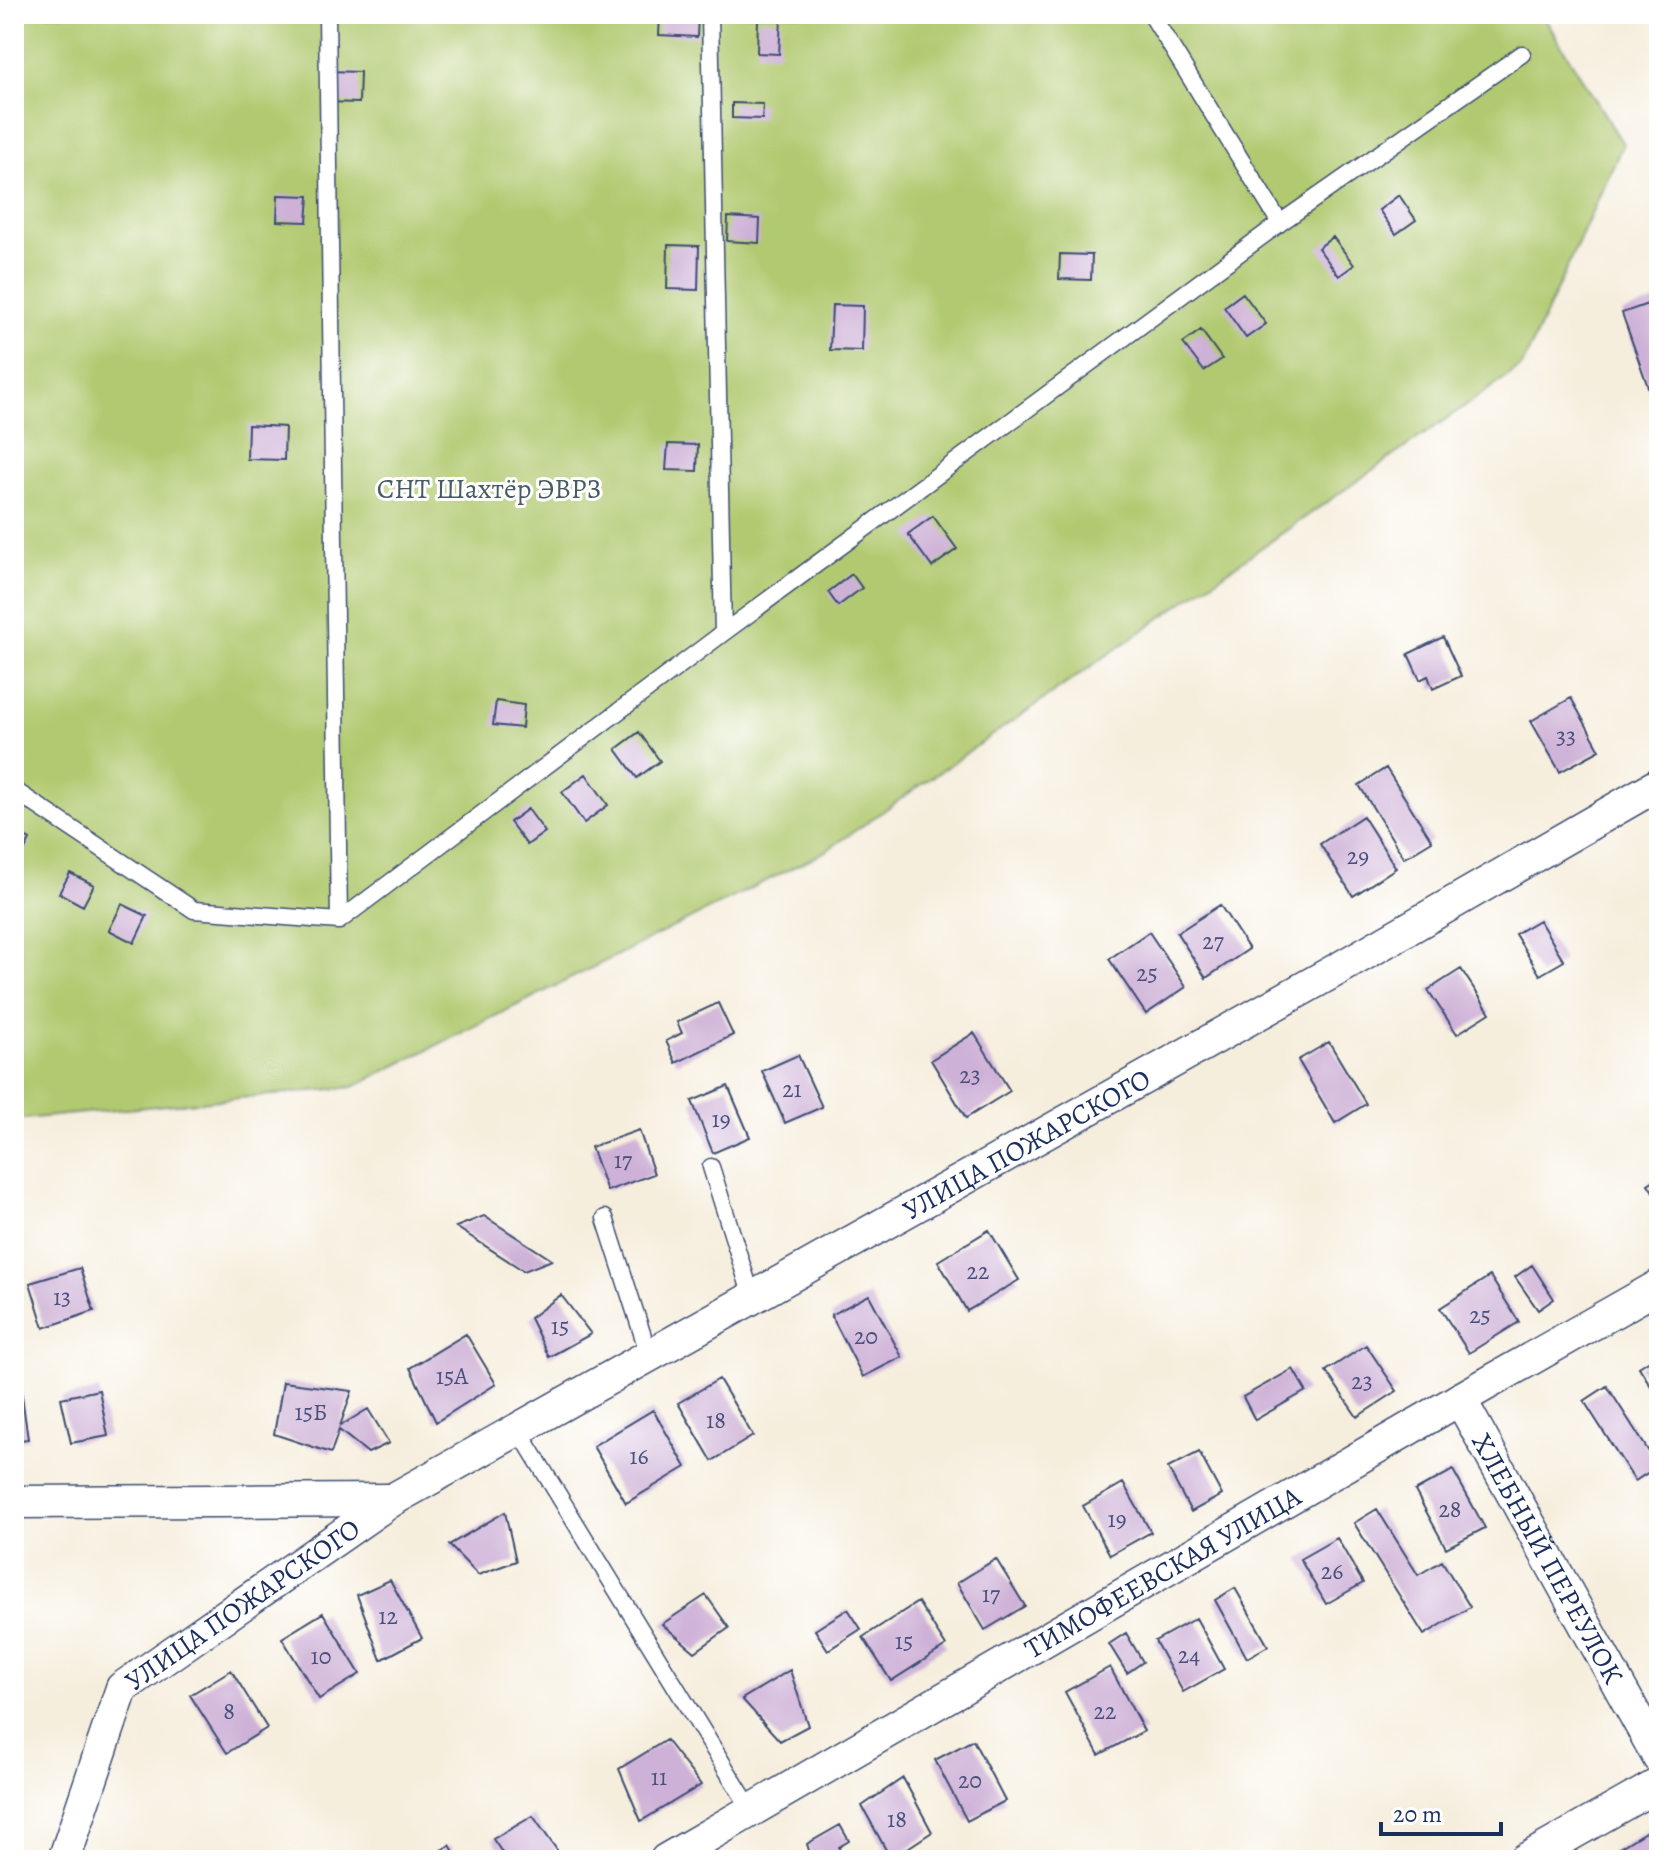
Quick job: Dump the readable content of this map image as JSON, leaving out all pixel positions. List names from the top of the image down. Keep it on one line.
{"streets":{"street":["УЛИЦА ПОЖАРСКОГО","ХЛЕБНЫЙ ПЕРЕУЛОК","ТИМОФЕЕВСКАЯ УЛИЦА"]},"crossings":[["ХЛЕБНЫЙ ПЕРЕУЛОК","ТИМОФЕЕВСКАЯ УЛИЦА"]],"parks":["СНТ Шахтёр ЭВРЗ"],"house_numbers":["33","29","27","25","23","21","19","17","22","13","25","15","20","15А","23","15Б","18","16","28","19","26","17","12","15","24","10","8","22","11","20","18"],"scale_bar":"20 m"}
